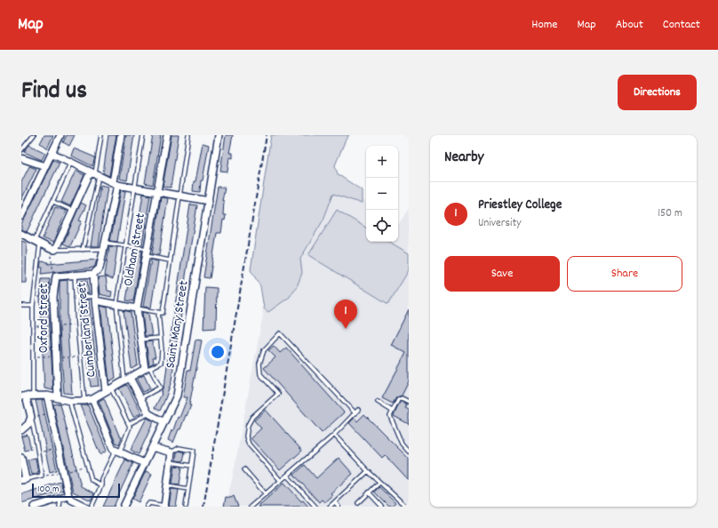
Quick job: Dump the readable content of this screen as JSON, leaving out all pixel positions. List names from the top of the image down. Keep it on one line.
{"streets":{"street":["Oldham Street","Oxford Street","Saint Mary Street","Cumberland Street"]},"crossings":[["Oxford Street","Cumberland Street"]],"scale_bar":"100 m","page":{"header":"Map","nav":["Home","Map","About","Contact"],"title":"Find us","buttons":["Directions",["Save","Share"]],"heading":"Nearby","map_buttons":["+","−"],"list":[{"mark":"1","name":"Priestley College","note":"University","value":"150 m"}],"pins":"1","scale":"100 m"}}
